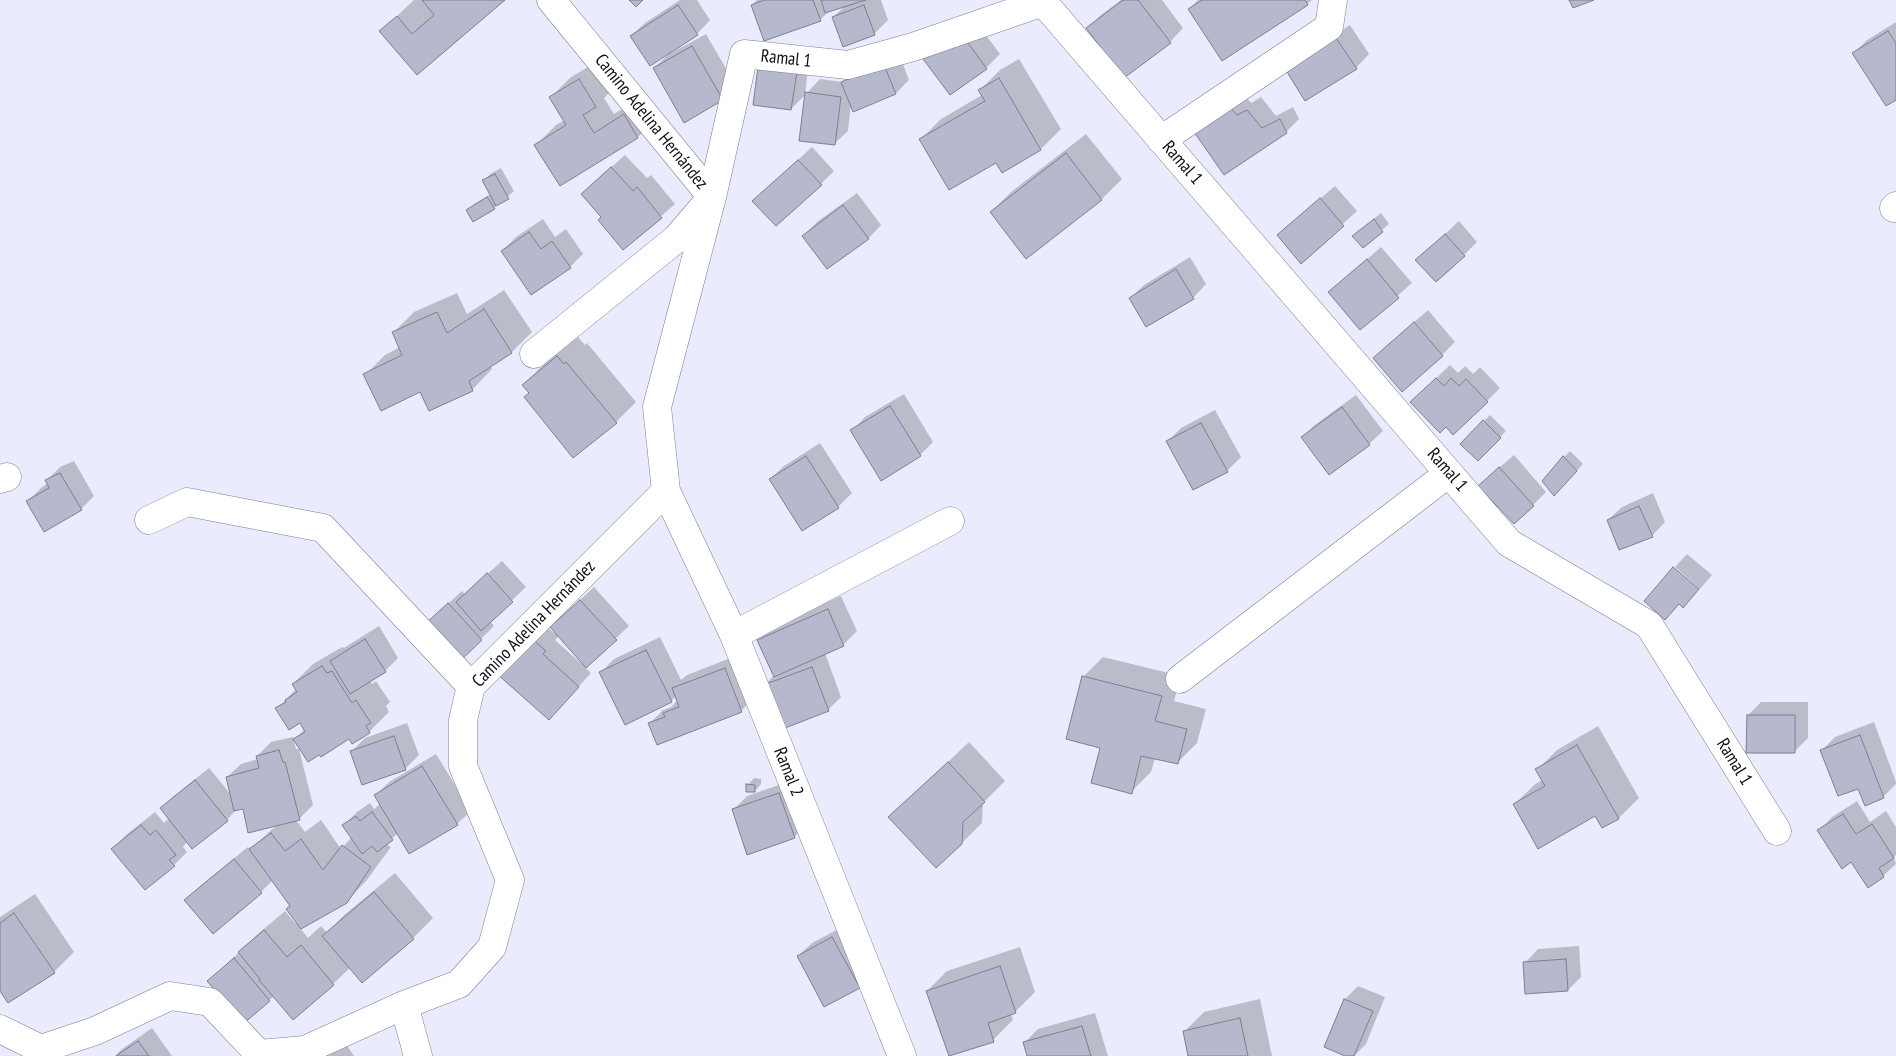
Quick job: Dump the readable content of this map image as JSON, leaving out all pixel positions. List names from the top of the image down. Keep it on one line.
{"streets":{"street":["Ramal 1","Camino Adelina Hernández","Ramal 2"]},"crossings":[["Ramal 1","Camino Adelina Hernández"],["Camino Adelina Hernández","Ramal 2"]]}
